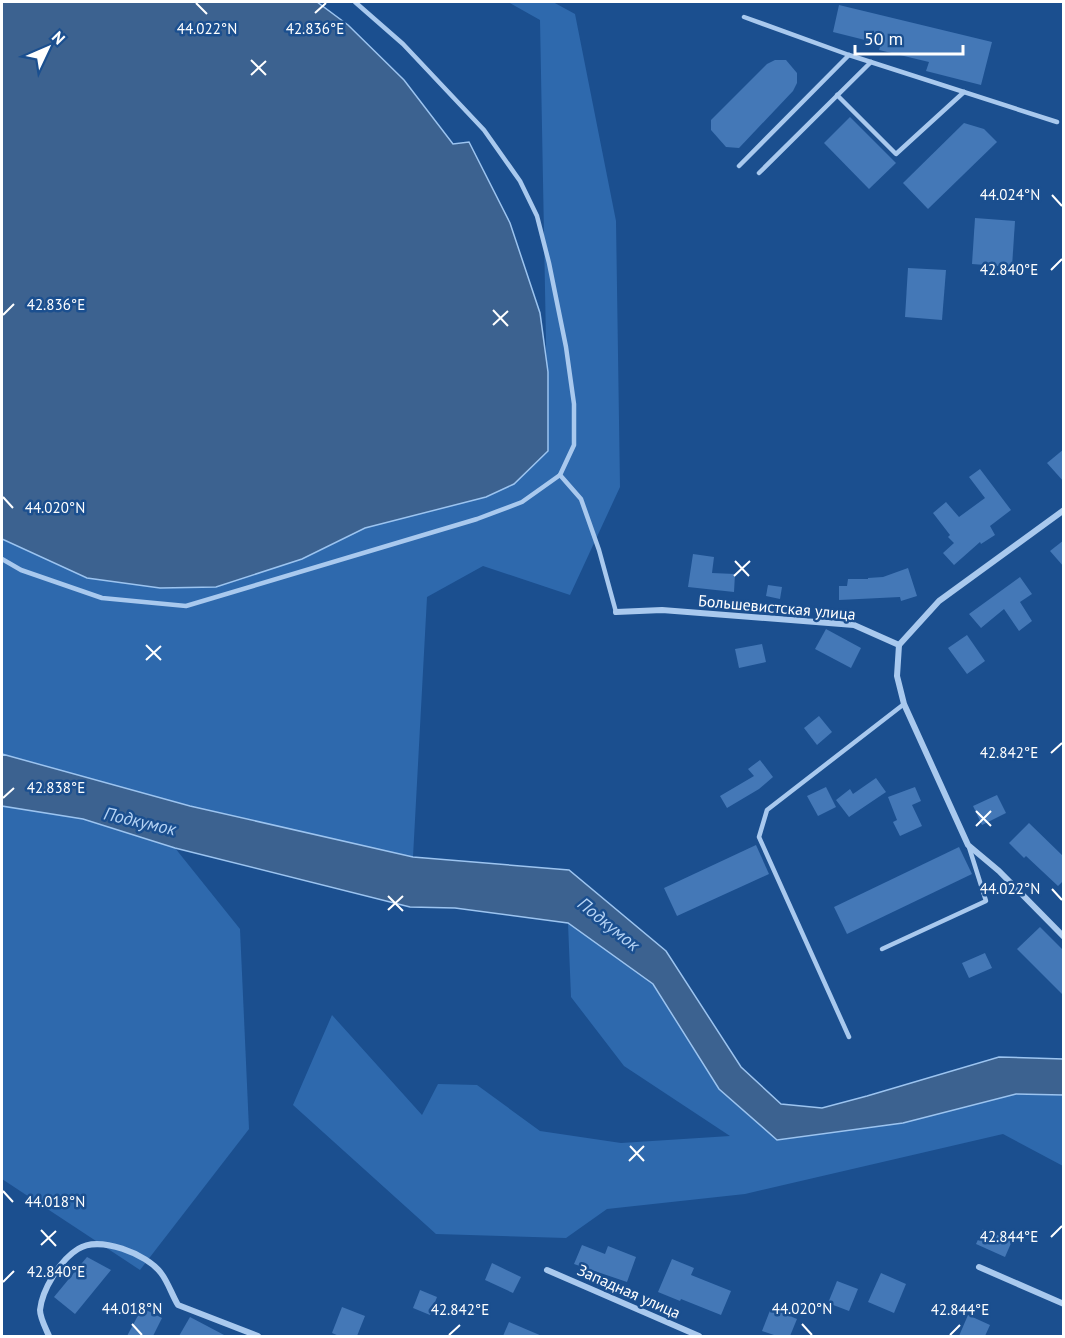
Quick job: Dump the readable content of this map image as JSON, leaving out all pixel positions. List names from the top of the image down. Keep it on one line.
{"streets":{"street":["Большевистская улица","Западная улица"]},"water":["Подкумок"],"scale_bar":"50 m","north":"top right","coordinates":["42.836°E","44.022°N","44.024°N","42.840°E","44.020°N","42.842°E","42.838°E","44.018°N","42.844°E"]}
